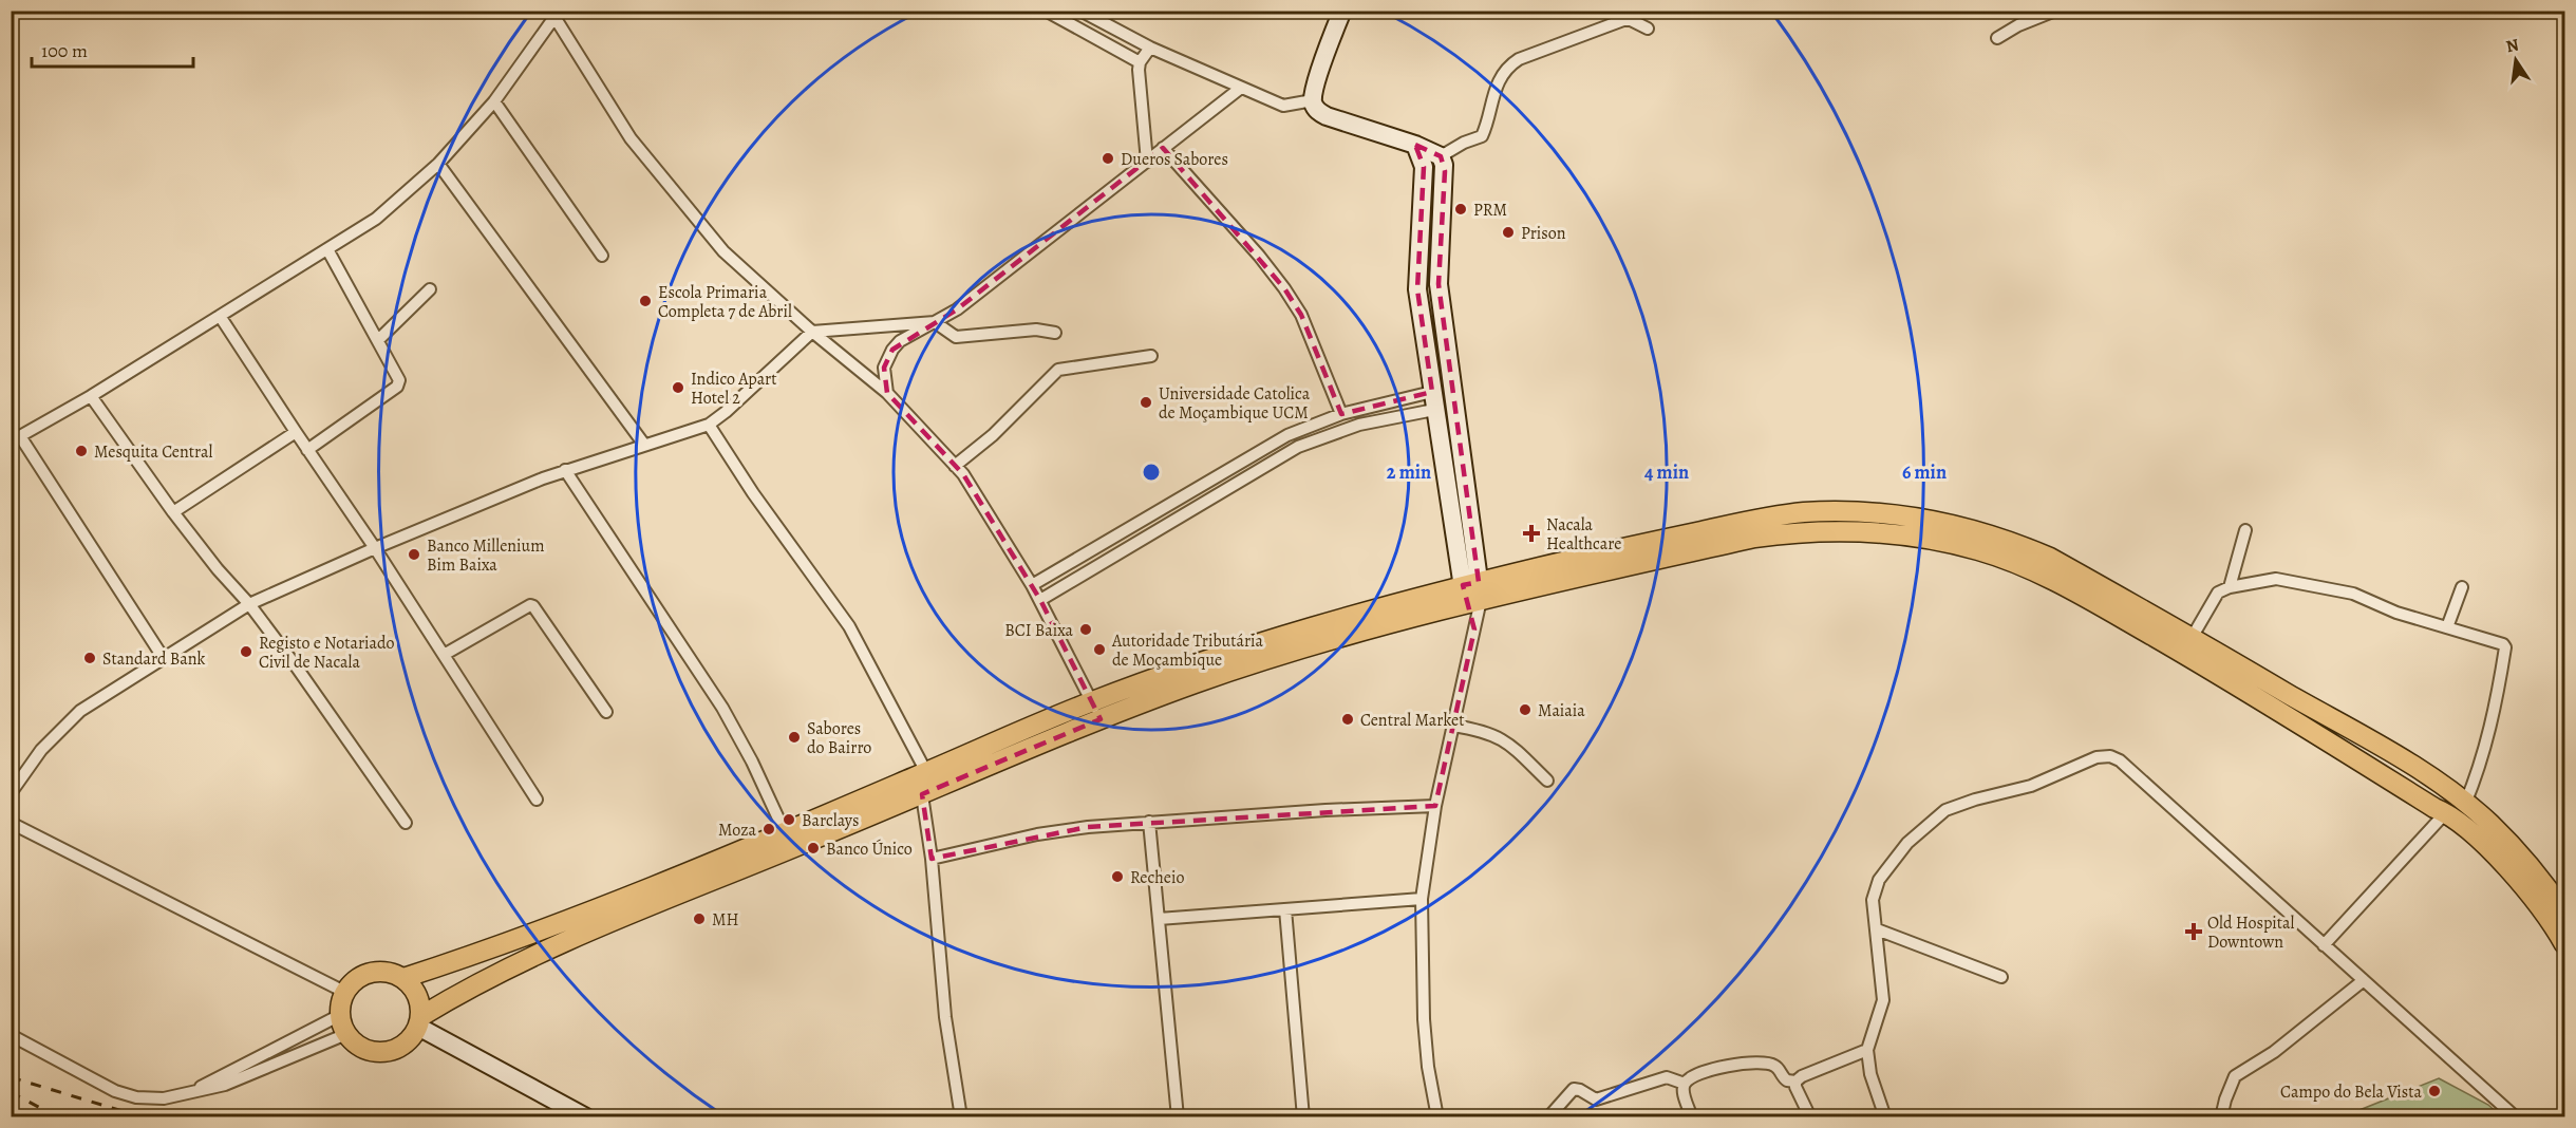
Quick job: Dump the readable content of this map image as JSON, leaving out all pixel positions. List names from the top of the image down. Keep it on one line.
{"places":{"other":["Dueros Sabores","PRM","Prison","Escola Primaria Completa 7 de Abril","Indico Apart Hotel 2","Universidade Catolica de Moçambique UCM","Mesquita Central","Banco Millenium Bim Baixa","BCI Baixa","Autoridade Tributária de Moçambique","Registo e Notariado Civil de Nacala","Standard Bank","Maiaia","Central Market","Sabores do Bairro","Barclays","Moza","Banco Único","Recheio","MH","Campo do Bela Vista"],"health":["Nacala Healthcare","Old Hospital Downtown"]},"scale_bar":"100 m","north":"top","rings":["2 min","4 min","6 min"]}
